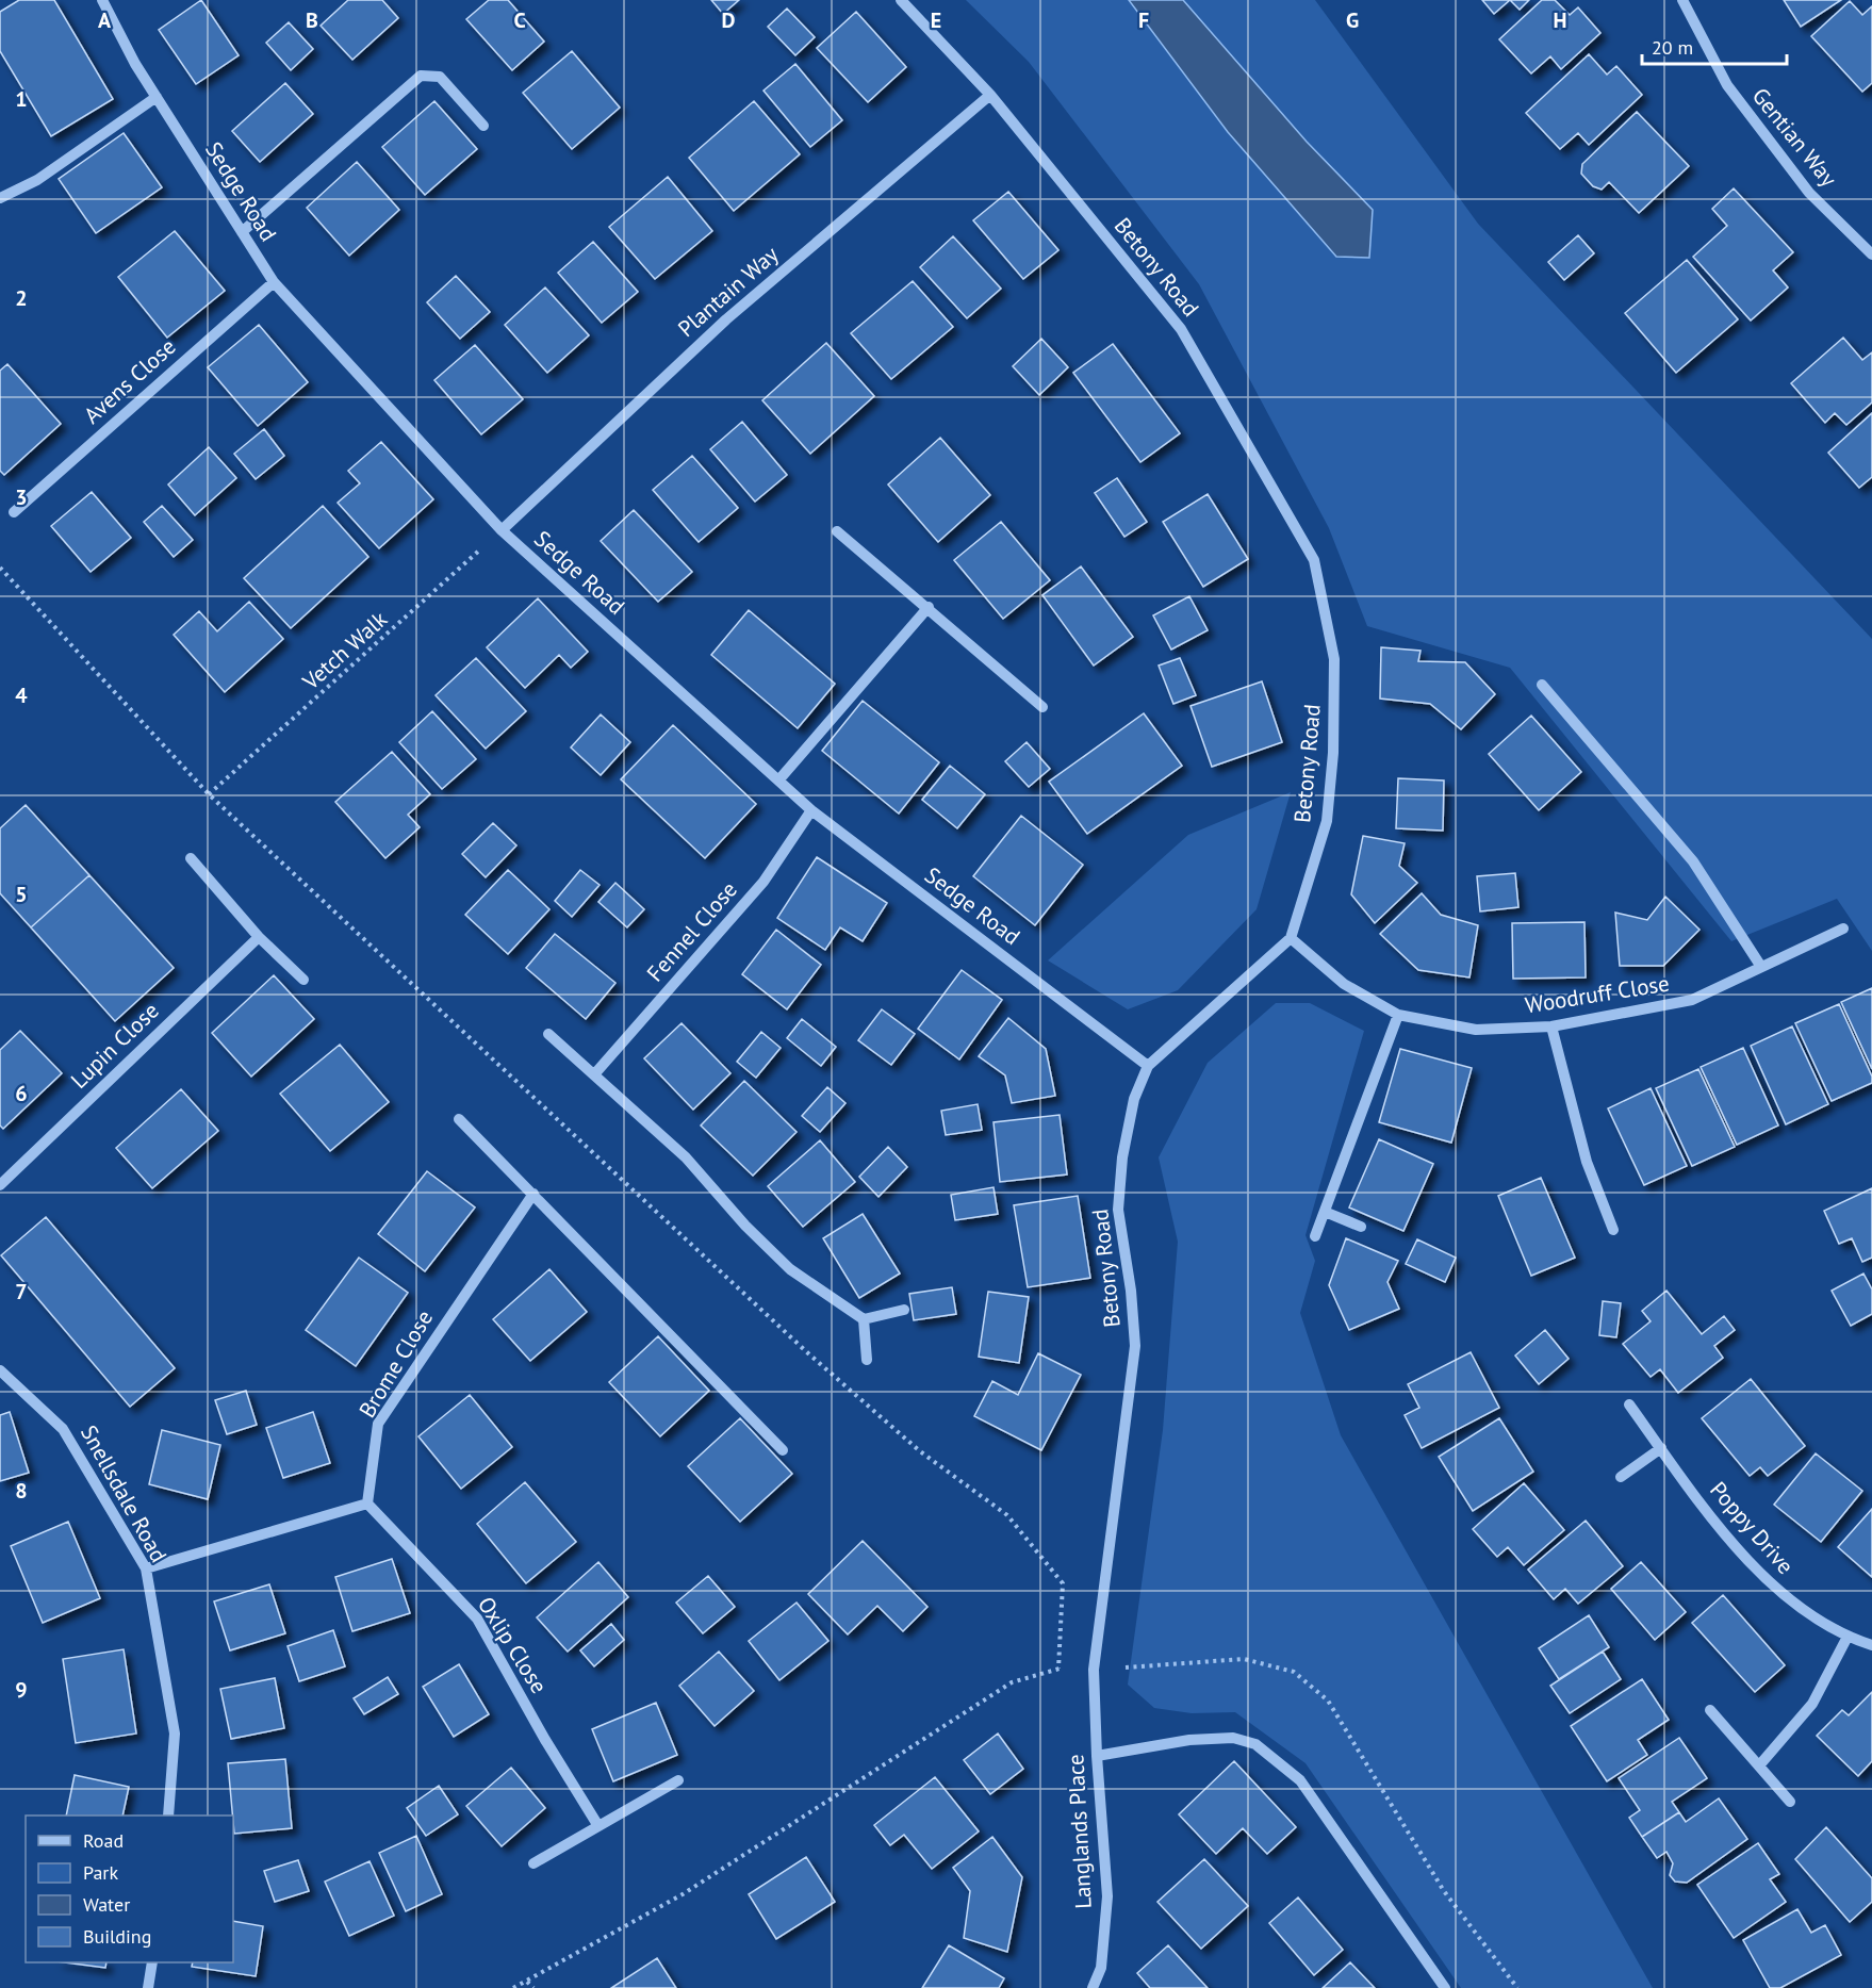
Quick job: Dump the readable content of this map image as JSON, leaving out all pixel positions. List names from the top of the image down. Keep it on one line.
{"streets":{"street":["Gentian Way","Sedge Road","Betony Road","Plantain Way","Avens Close","Fennel Close","Woodruff Close","Lupin Close","Brome Close","Snellsdale Road","Poppy Drive","Oxlip Close","Langlands Place"],"path":["Vetch Walk"]},"crossings":[["Sedge Road","Betony Road"],["Sedge Road","Plantain Way"],["Sedge Road","Avens Close"],["Sedge Road","Vetch Walk"],["Sedge Road","Fennel Close"],["Betony Road","Plantain Way"],["Betony Road","Woodruff Close"],["Betony Road","Langlands Place"],["Plantain Way","Vetch Walk"],["Brome Close","Oxlip Close"]],"legend":["Road","Park","Water","Building"],"scale_bar":"20 m","grid":{"columns":["A","B","C","D","E","F","G","H"],"rows":["1","2","3","4","5","6","7","8","9"]}}
